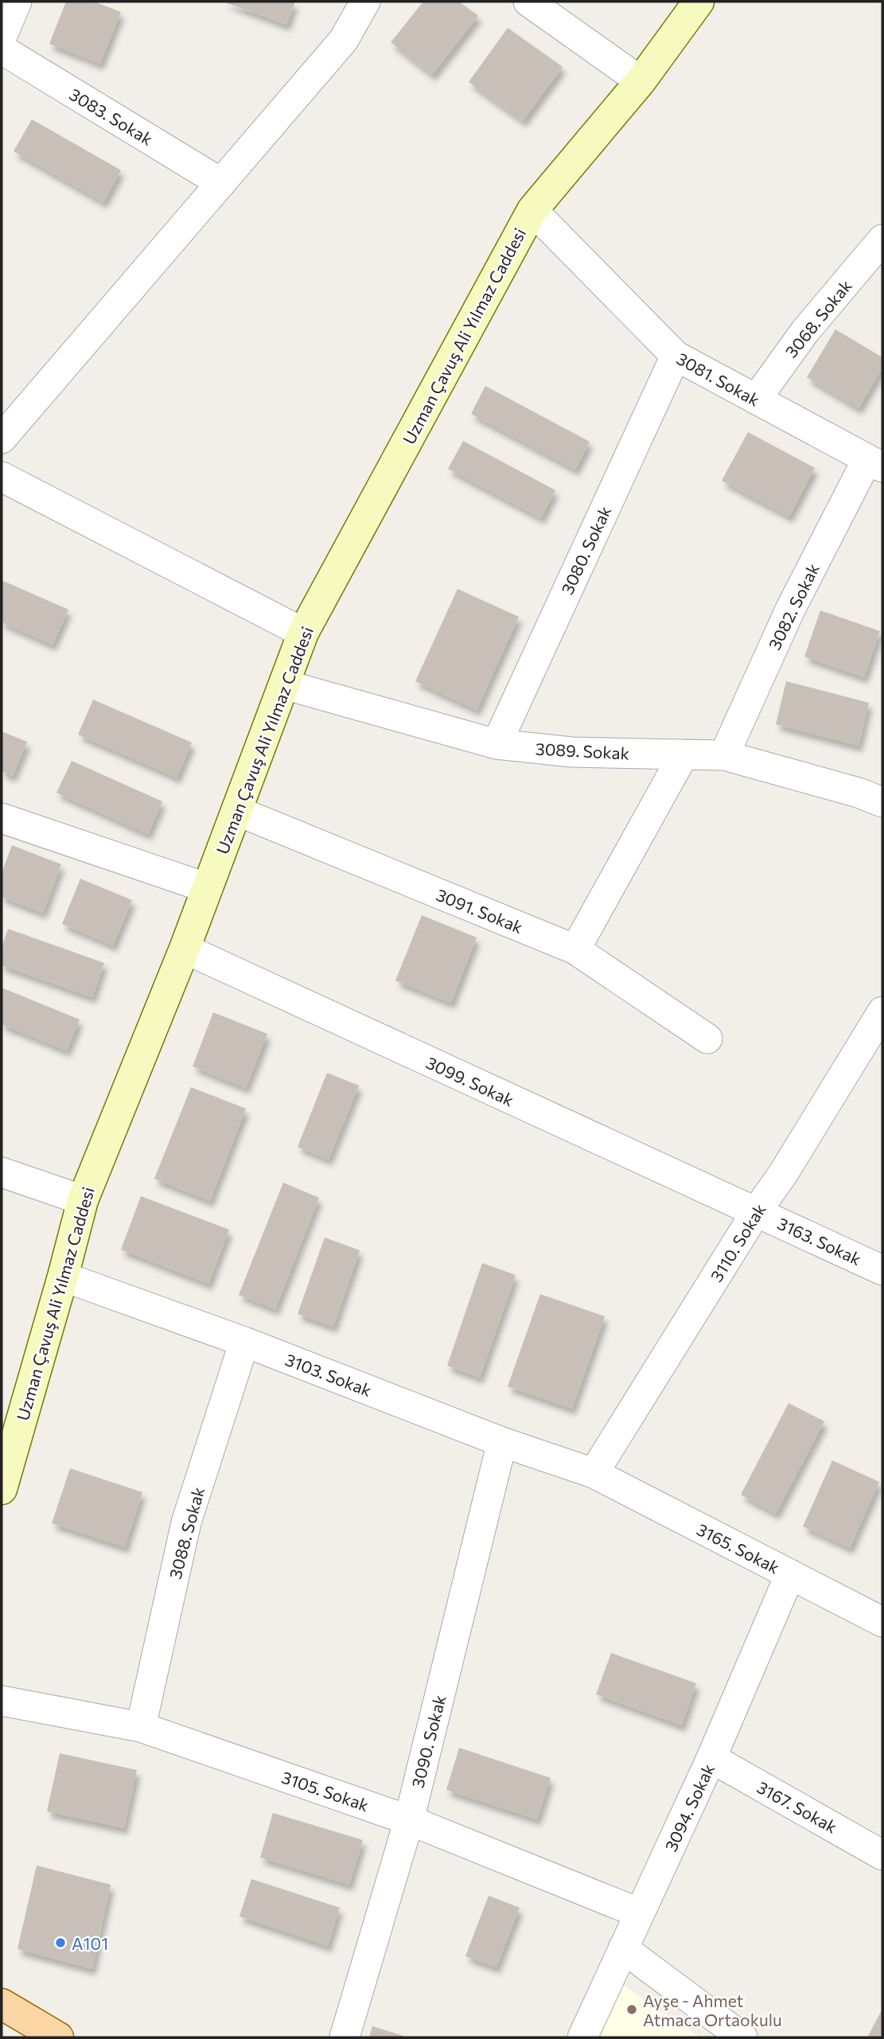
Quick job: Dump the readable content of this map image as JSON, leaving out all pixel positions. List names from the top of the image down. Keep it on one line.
{"streets":{"street":["3083. Sokak","3068. Sokak","Uzman Çavuş Ali Yılmaz Caddesi","3081. Sokak","3080. Sokak","3082. Sokak","3089. Sokak","3091. Sokak","3099. Sokak","3163. Sokak","3110. Sokak","3103. Sokak","3088. Sokak","3165. Sokak","3090. Sokak","3105. Sokak","3167. Sokak","3094. Sokak"]},"crossings":[["3068. Sokak","3081. Sokak"],["Uzman Çavuş Ali Yılmaz Caddesi","3081. Sokak"],["Uzman Çavuş Ali Yılmaz Caddesi","3089. Sokak"],["Uzman Çavuş Ali Yılmaz Caddesi","3091. Sokak"],["Uzman Çavuş Ali Yılmaz Caddesi","3099. Sokak"],["Uzman Çavuş Ali Yılmaz Caddesi","3103. Sokak"],["3081. Sokak","3080. Sokak"],["3081. Sokak","3082. Sokak"],["3080. Sokak","3089. Sokak"],["3082. Sokak","3089. Sokak"],["3099. Sokak","3163. Sokak"],["3099. Sokak","3110. Sokak"],["3163. Sokak","3110. Sokak"],["3110. Sokak","3103. Sokak"],["3110. Sokak","3165. Sokak"],["3103. Sokak","3088. Sokak"],["3103. Sokak","3165. Sokak"],["3103. Sokak","3090. Sokak"],["3088. Sokak","3105. Sokak"],["3165. Sokak","3094. Sokak"],["3090. Sokak","3105. Sokak"],["3105. Sokak","3094. Sokak"],["3167. Sokak","3094. Sokak"]],"places":["A101","Ayşe - Ahmet Atmaca Ortaokulu"]}
